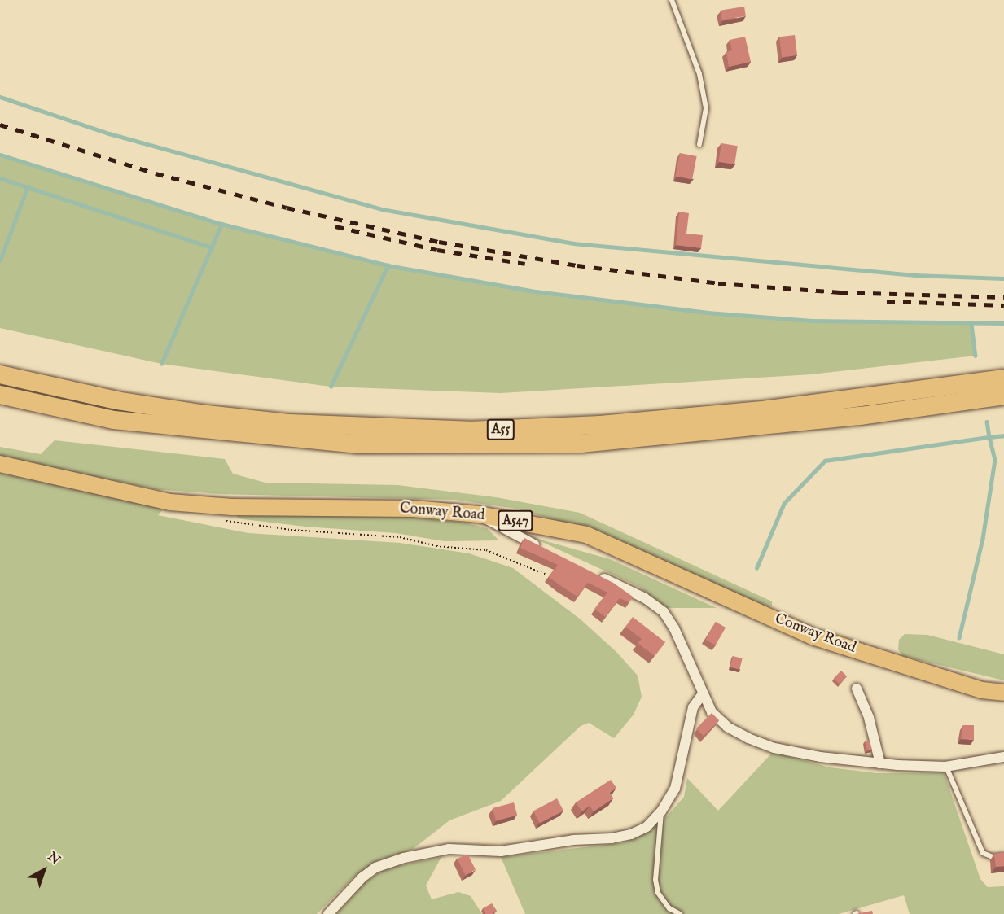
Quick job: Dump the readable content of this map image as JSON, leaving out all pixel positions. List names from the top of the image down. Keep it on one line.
{"streets":{"highway":["A55"],"main road":["Conway Road","A547"]},"north":"top right"}
